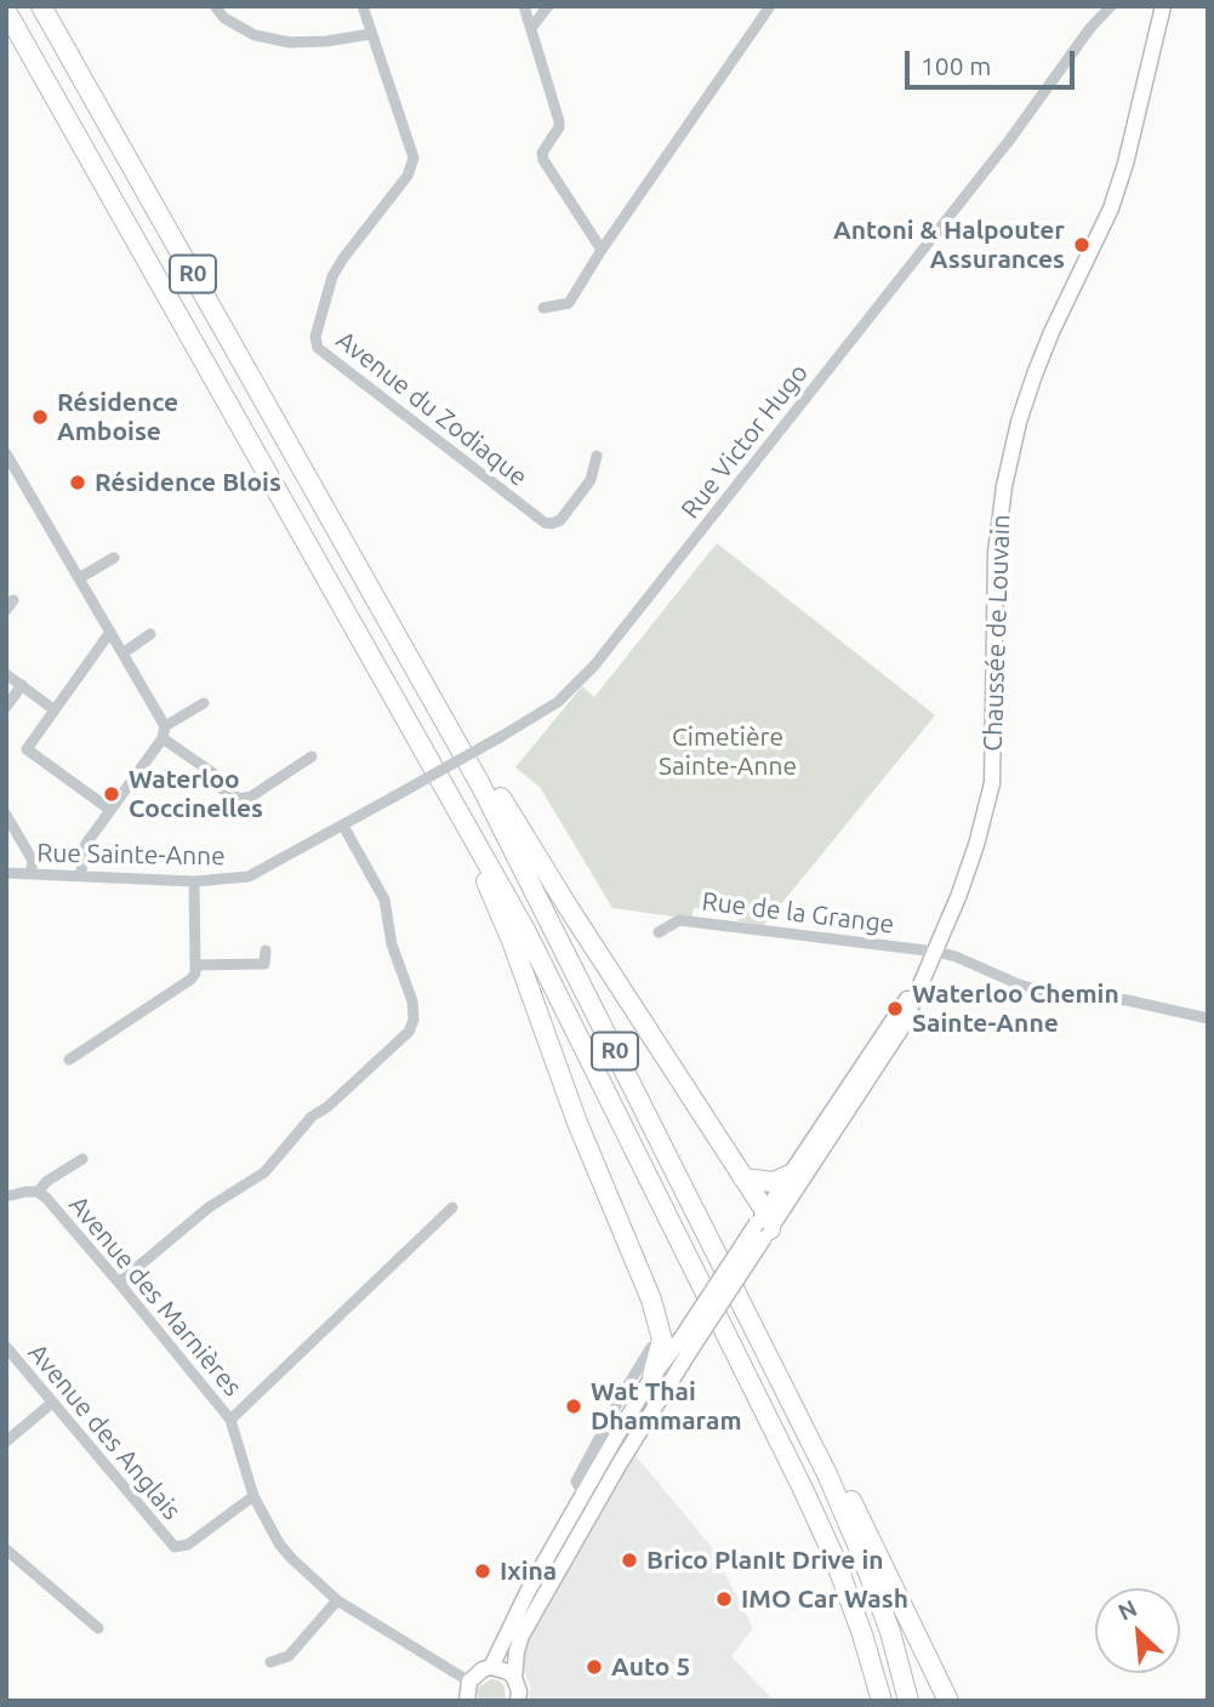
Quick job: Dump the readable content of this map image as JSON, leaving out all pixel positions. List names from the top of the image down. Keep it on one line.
{"streets":{"highway":["R0"],"main road":["Chaussée de Louvain"],"street":["Avenue du Zodiaque","Rue Victor Hugo","Rue Sainte-Anne","Rue de la Grange","Avenue des Marnières","Avenue des Anglais"]},"crossings":[["Rue Victor Hugo","Rue Sainte-Anne"],["Chaussée de Louvain","Rue de la Grange"],["Avenue des Marnières","Avenue des Anglais"]],"parks":["Cimetière Sainte-Anne"],"places":["Antoni & Halpouter Assurances","Résidence Amboise","Résidence Blois","Waterloo Coccinelles","Waterloo Chemin Sainte-Anne","Wat Thai Dhammaram","Brico PlanIt Drive in","Ixina","IMO Car Wash","Auto 5"],"scale_bar":"100 m","north":"top left"}
